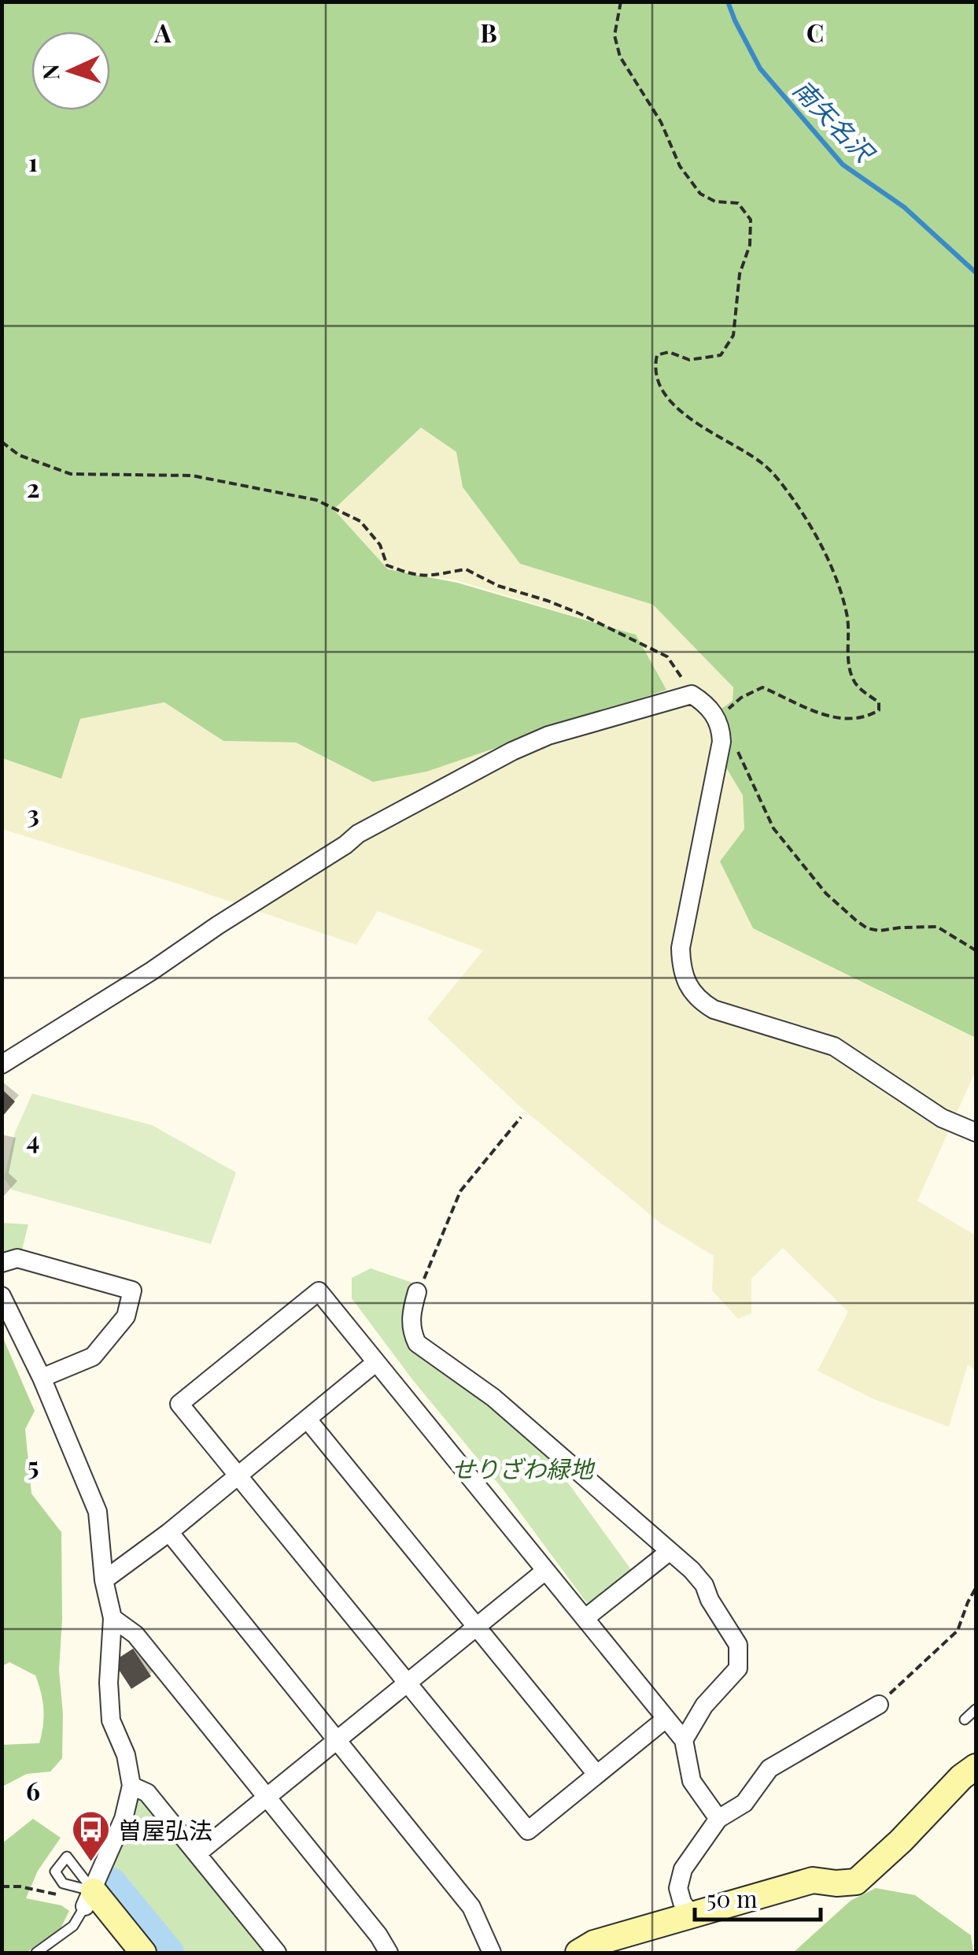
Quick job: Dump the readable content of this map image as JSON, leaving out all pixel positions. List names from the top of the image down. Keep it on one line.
{"water":["南矢名沢"],"parks":["せりざわ緑地"],"places":{"bus stop":["曽屋弘法"]},"scale_bar":"50 m","north":"left","grid":{"columns":["A","B","C"],"rows":["1","2","3","4","5","6"]}}
